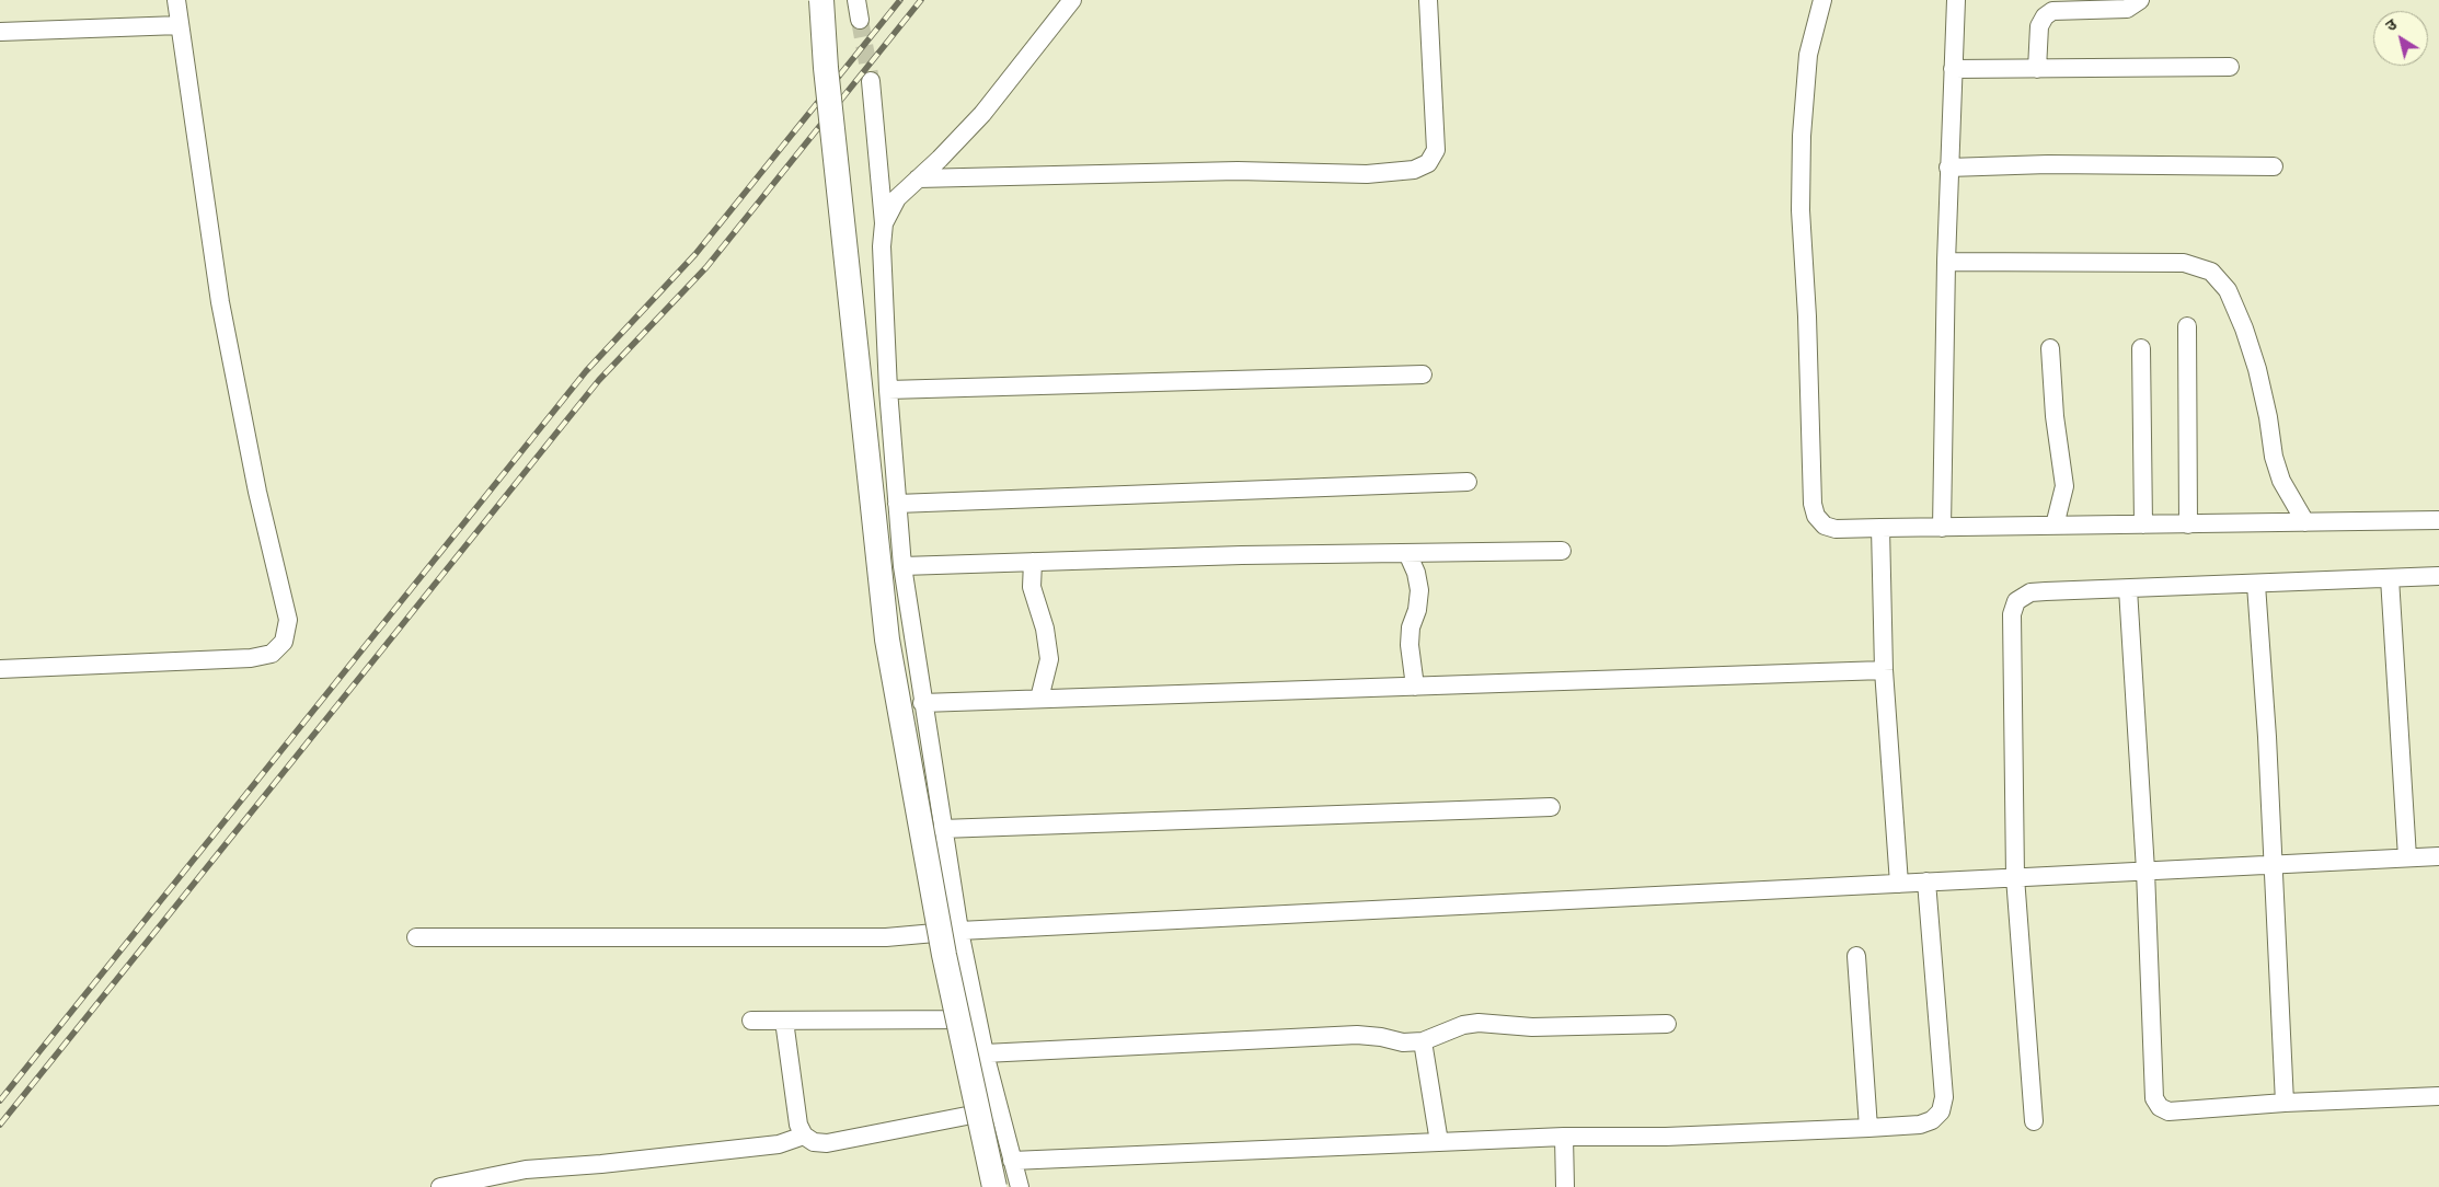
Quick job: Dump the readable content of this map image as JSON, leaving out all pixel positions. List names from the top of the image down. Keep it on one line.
{"north":"top left"}
